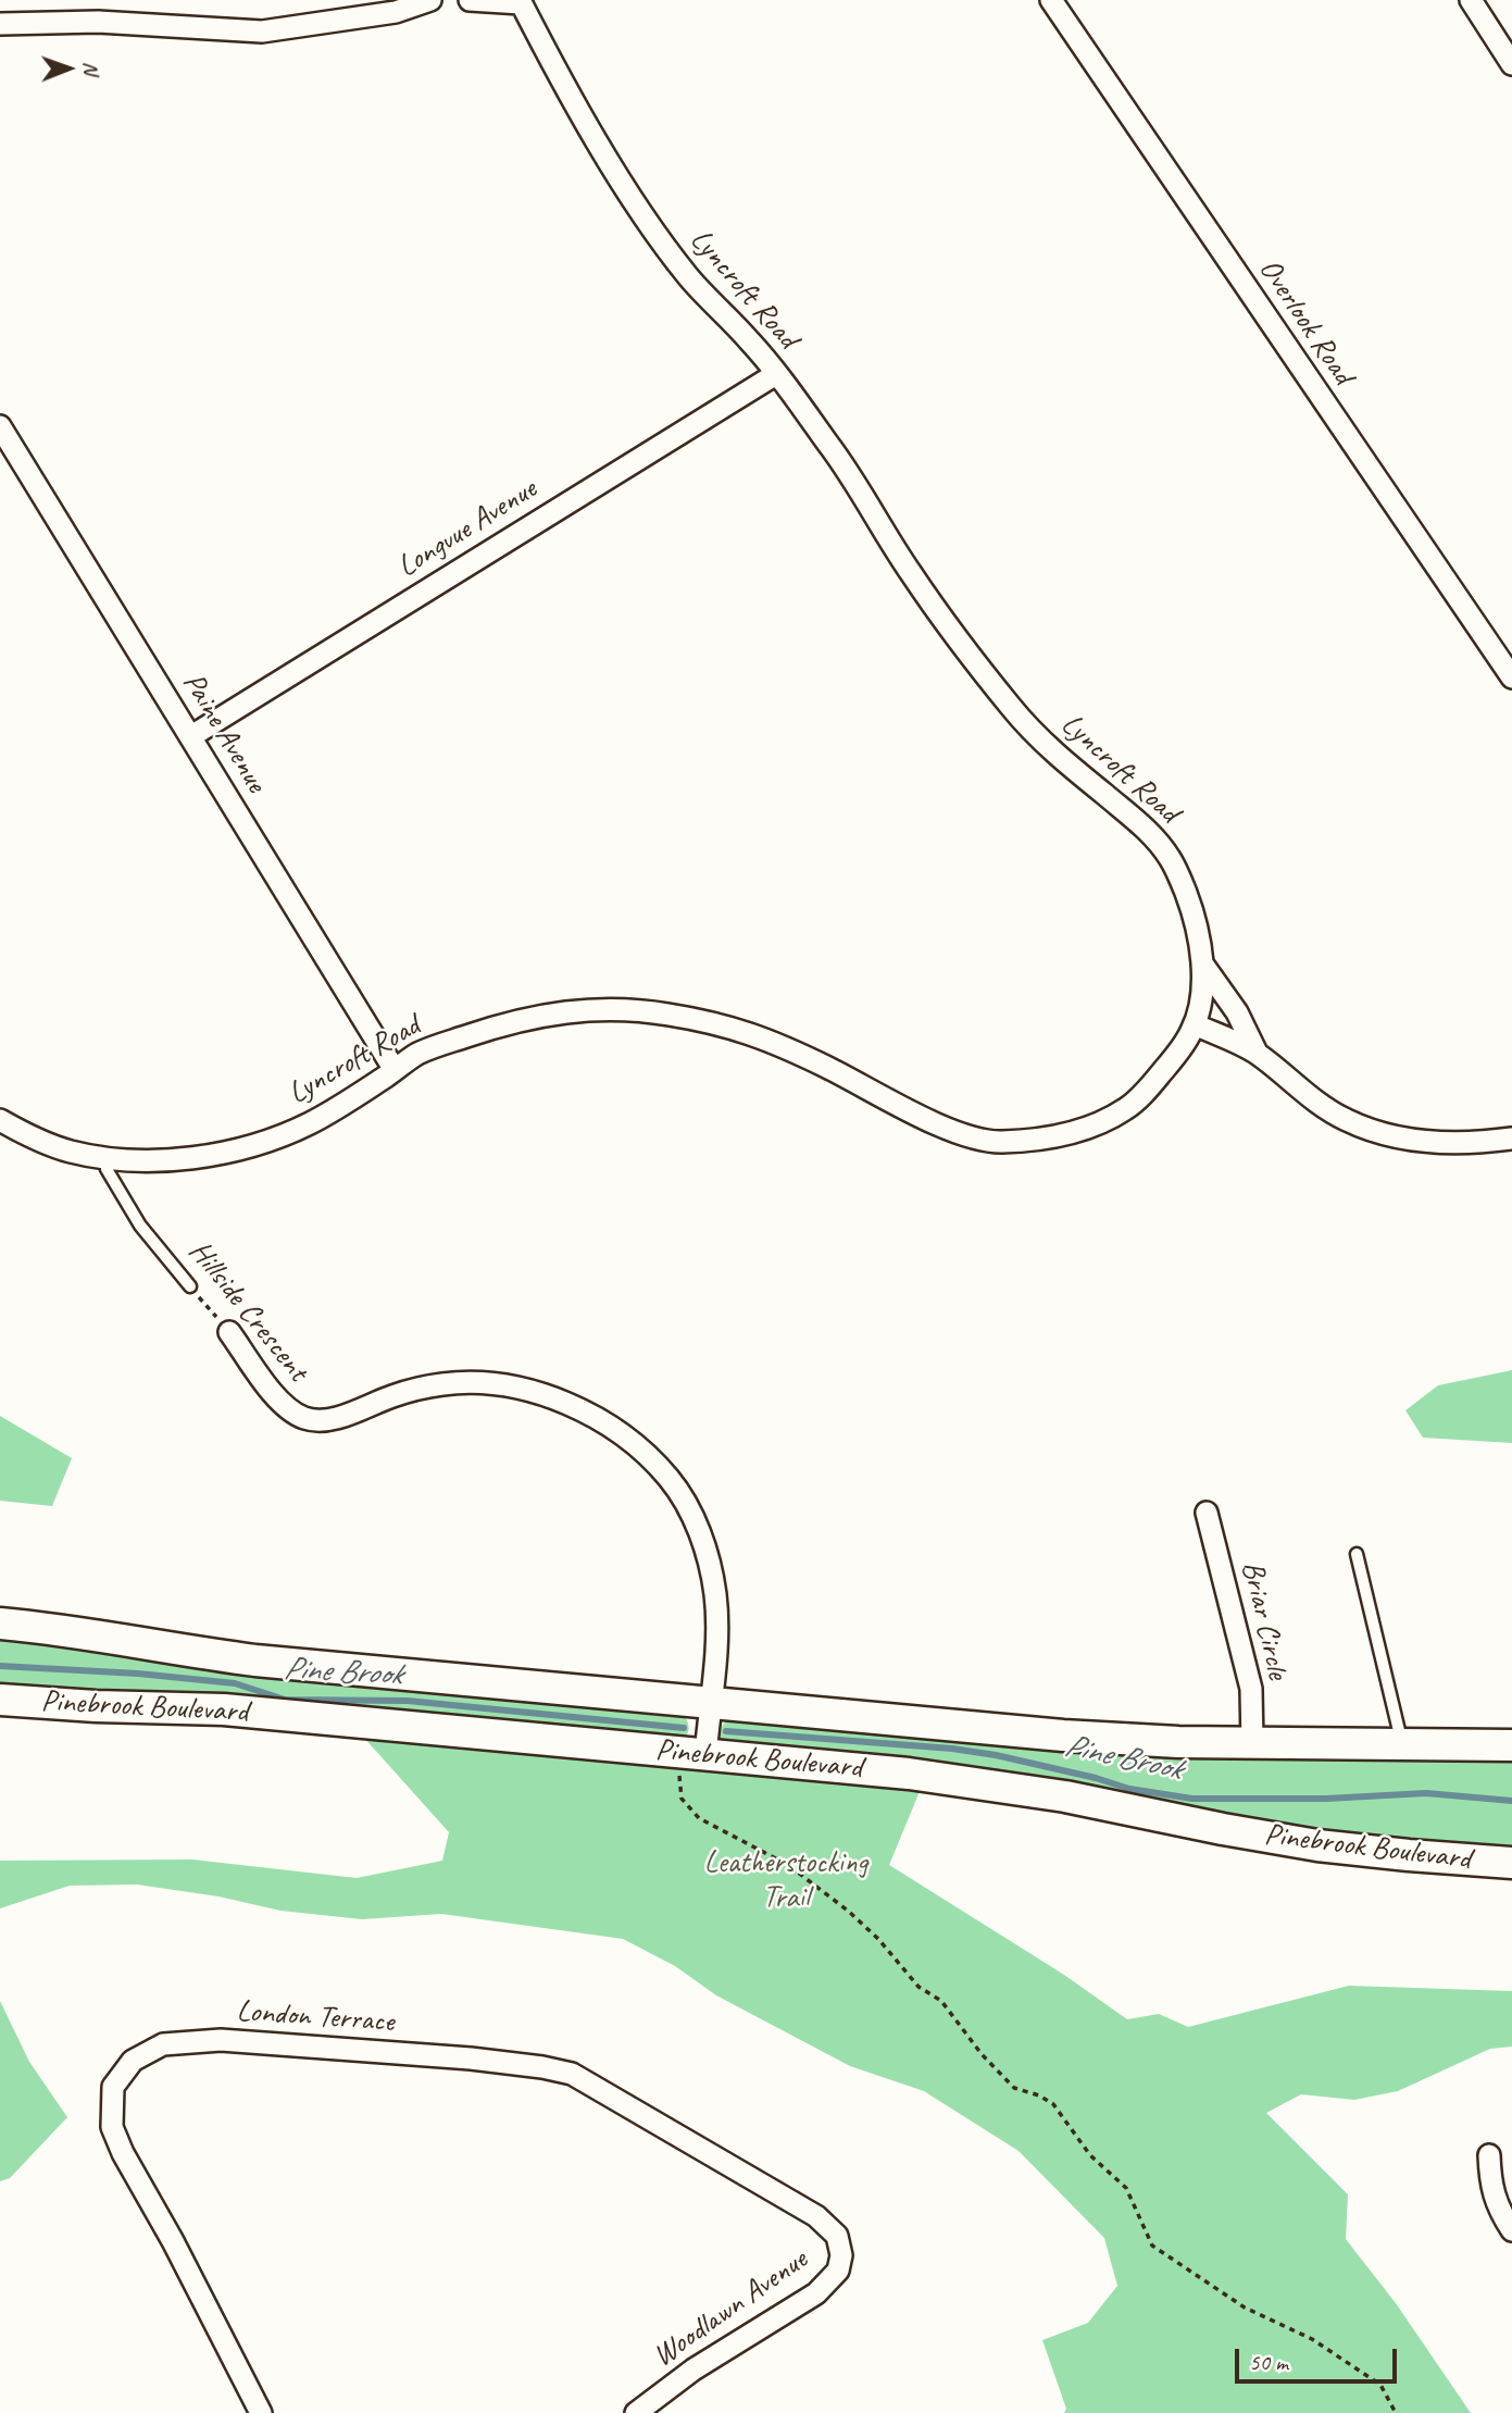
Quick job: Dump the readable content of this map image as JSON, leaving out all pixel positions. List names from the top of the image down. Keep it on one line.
{"streets":{"street":["Lyncroft Road","Overlook Road","Longvue Avenue","Paine Avenue","Hillside Crescent","Briar Circle","Pinebrook Boulevard","London Terrace","Woodlawn Avenue"]},"crossings":[["Lyncroft Road","Longvue Avenue"],["Lyncroft Road","Paine Avenue"],["Lyncroft Road","Hillside Crescent"],["Longvue Avenue","Paine Avenue"],["Hillside Crescent","Pinebrook Boulevard"],["Briar Circle","Pinebrook Boulevard"],["London Terrace","Woodlawn Avenue"]],"water":["Pine Brook"],"parks":["Leatherstocking Trail"],"scale_bar":"50 m","north":"right"}
